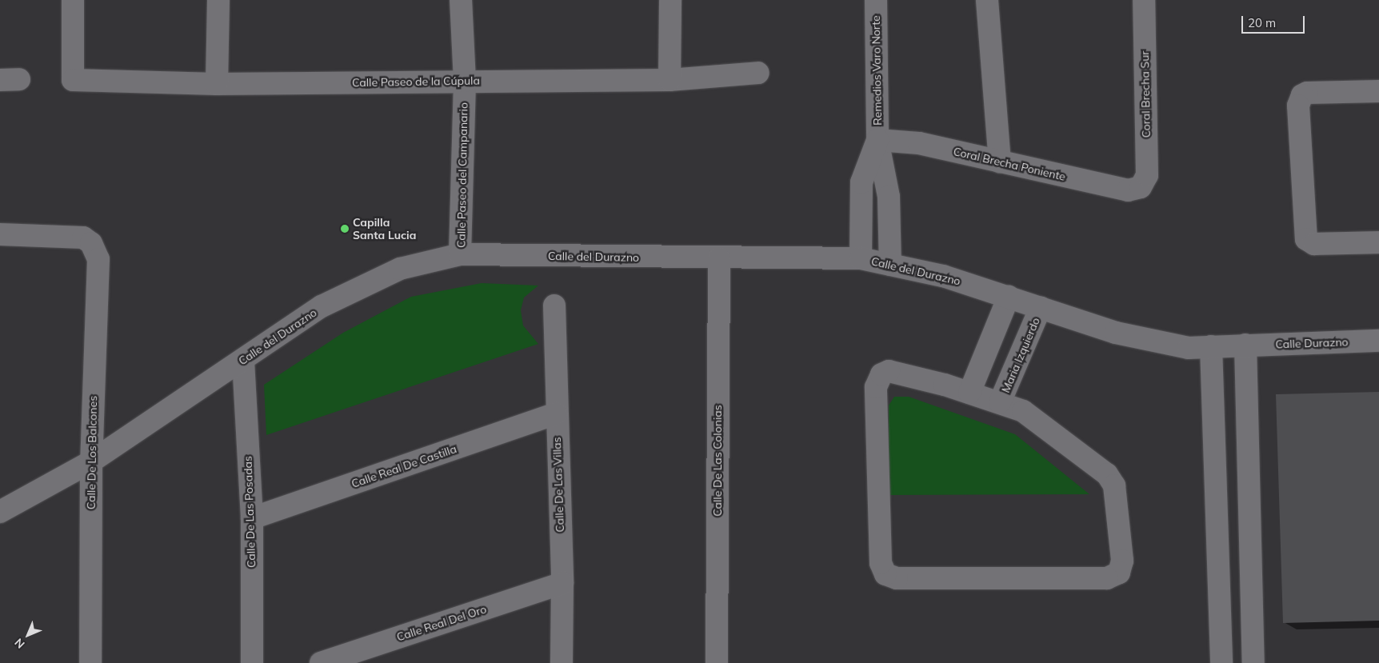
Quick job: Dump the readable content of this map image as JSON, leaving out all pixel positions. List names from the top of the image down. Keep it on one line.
{"streets":{"street":["Remedios Varo Norte","Calle Paseo de la Cúpula","Coral Brecha Sur","Coral Brecha Poniente","Calle Paseo del Campanario","Calle del Durazno","Calle Durazno","Maria Izquierdo","Calle De Los Balcones","Calle De Las Colonias","Calle Real De Castilla","Calle De Las Villas","Calle De Las Posadas","Calle Real Del Oro"]},"crossings":[["Remedios Varo Norte","Coral Brecha Poniente"],["Remedios Varo Norte","Calle del Durazno"],["Calle Paseo de la Cúpula","Calle Paseo del Campanario"],["Coral Brecha Sur","Coral Brecha Poniente"],["Calle Paseo del Campanario","Calle del Durazno"],["Calle del Durazno","Calle Durazno"],["Calle del Durazno","Maria Izquierdo"],["Calle del Durazno","Calle De Los Balcones"],["Calle del Durazno","Calle De Las Colonias"],["Calle del Durazno","Calle De Las Posadas"],["Calle Real De Castilla","Calle De Las Villas"],["Calle Real De Castilla","Calle De Las Posadas"],["Calle De Las Villas","Calle Real Del Oro"]],"places":["Capilla Santa Lucia"],"scale_bar":"20 m","north":"bottom left"}
